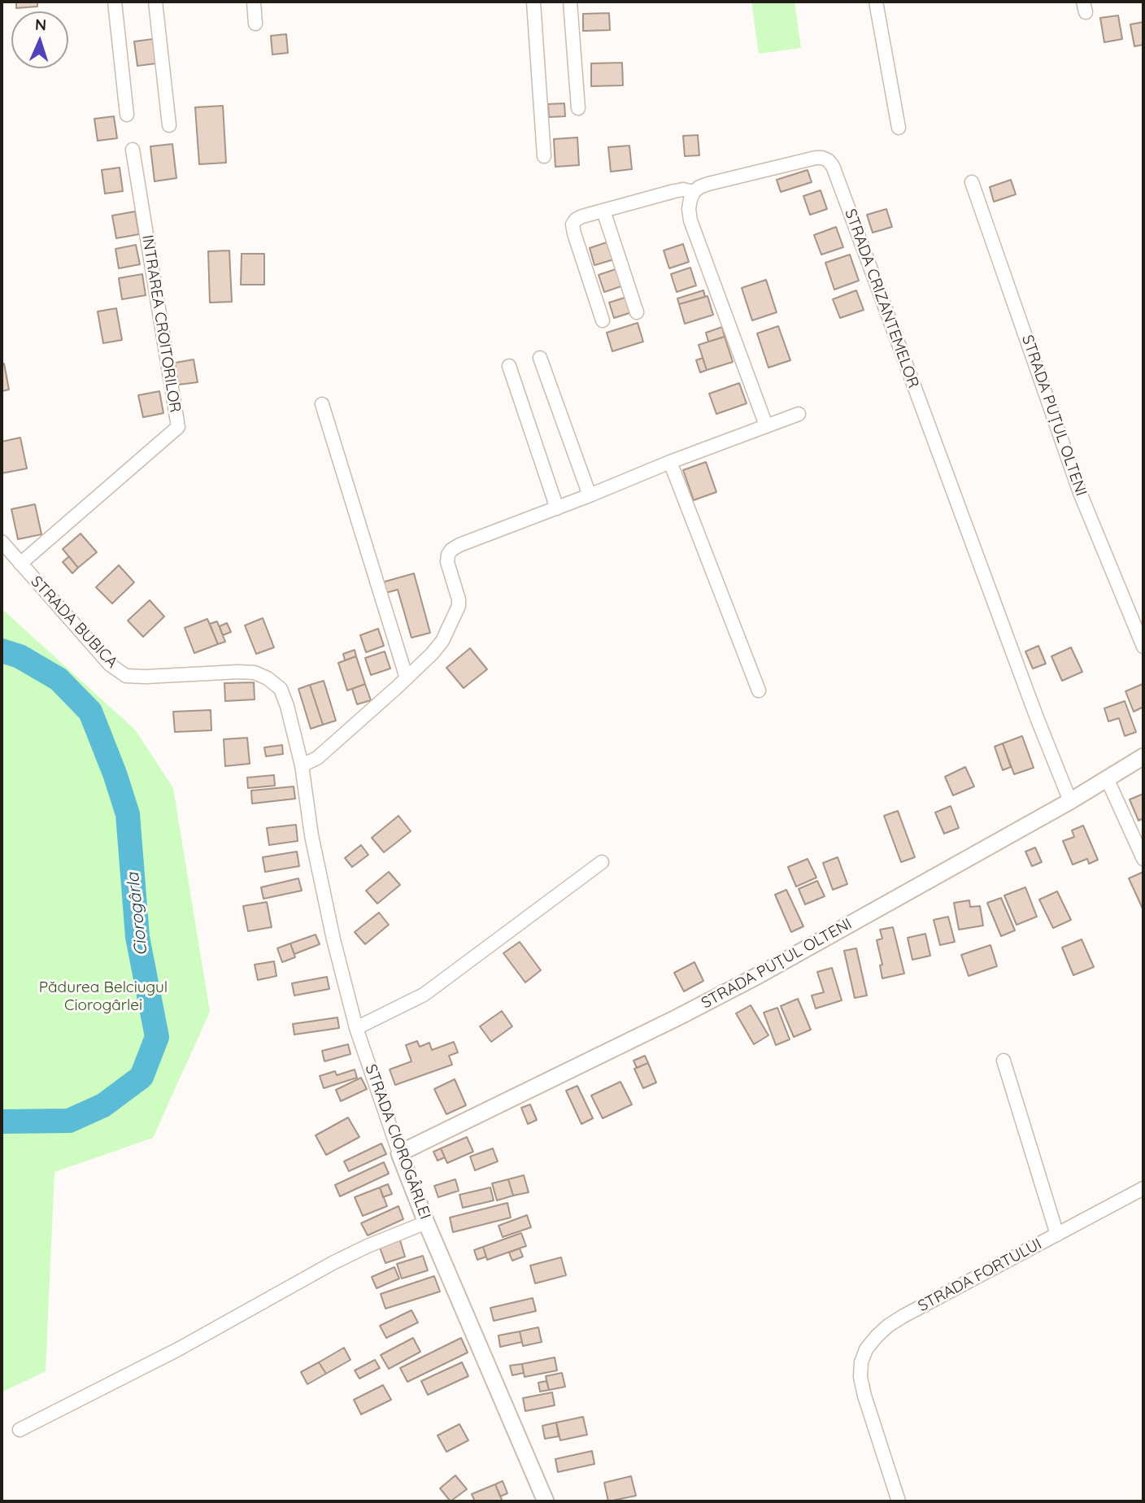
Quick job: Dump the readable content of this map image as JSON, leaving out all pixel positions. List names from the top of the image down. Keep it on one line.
{"streets":{"street":["STRADA CRIZANTEMELOR","INTRAREA CROITORILOR","STRADA PUȚUL OLTENI","STRADA BUBICA","STRADA CIOROGÂRLEI","STRADA FORTULUI"]},"crossings":[["STRADA CRIZANTEMELOR","STRADA PUȚUL OLTENI"],["INTRAREA CROITORILOR","STRADA BUBICA"],["STRADA PUȚUL OLTENI","STRADA CIOROGÂRLEI"],["STRADA BUBICA","STRADA CIOROGÂRLEI"]],"water":["Ciorogârla"],"parks":["Pădurea Belciugul Ciorogârlei"],"north":"top"}
